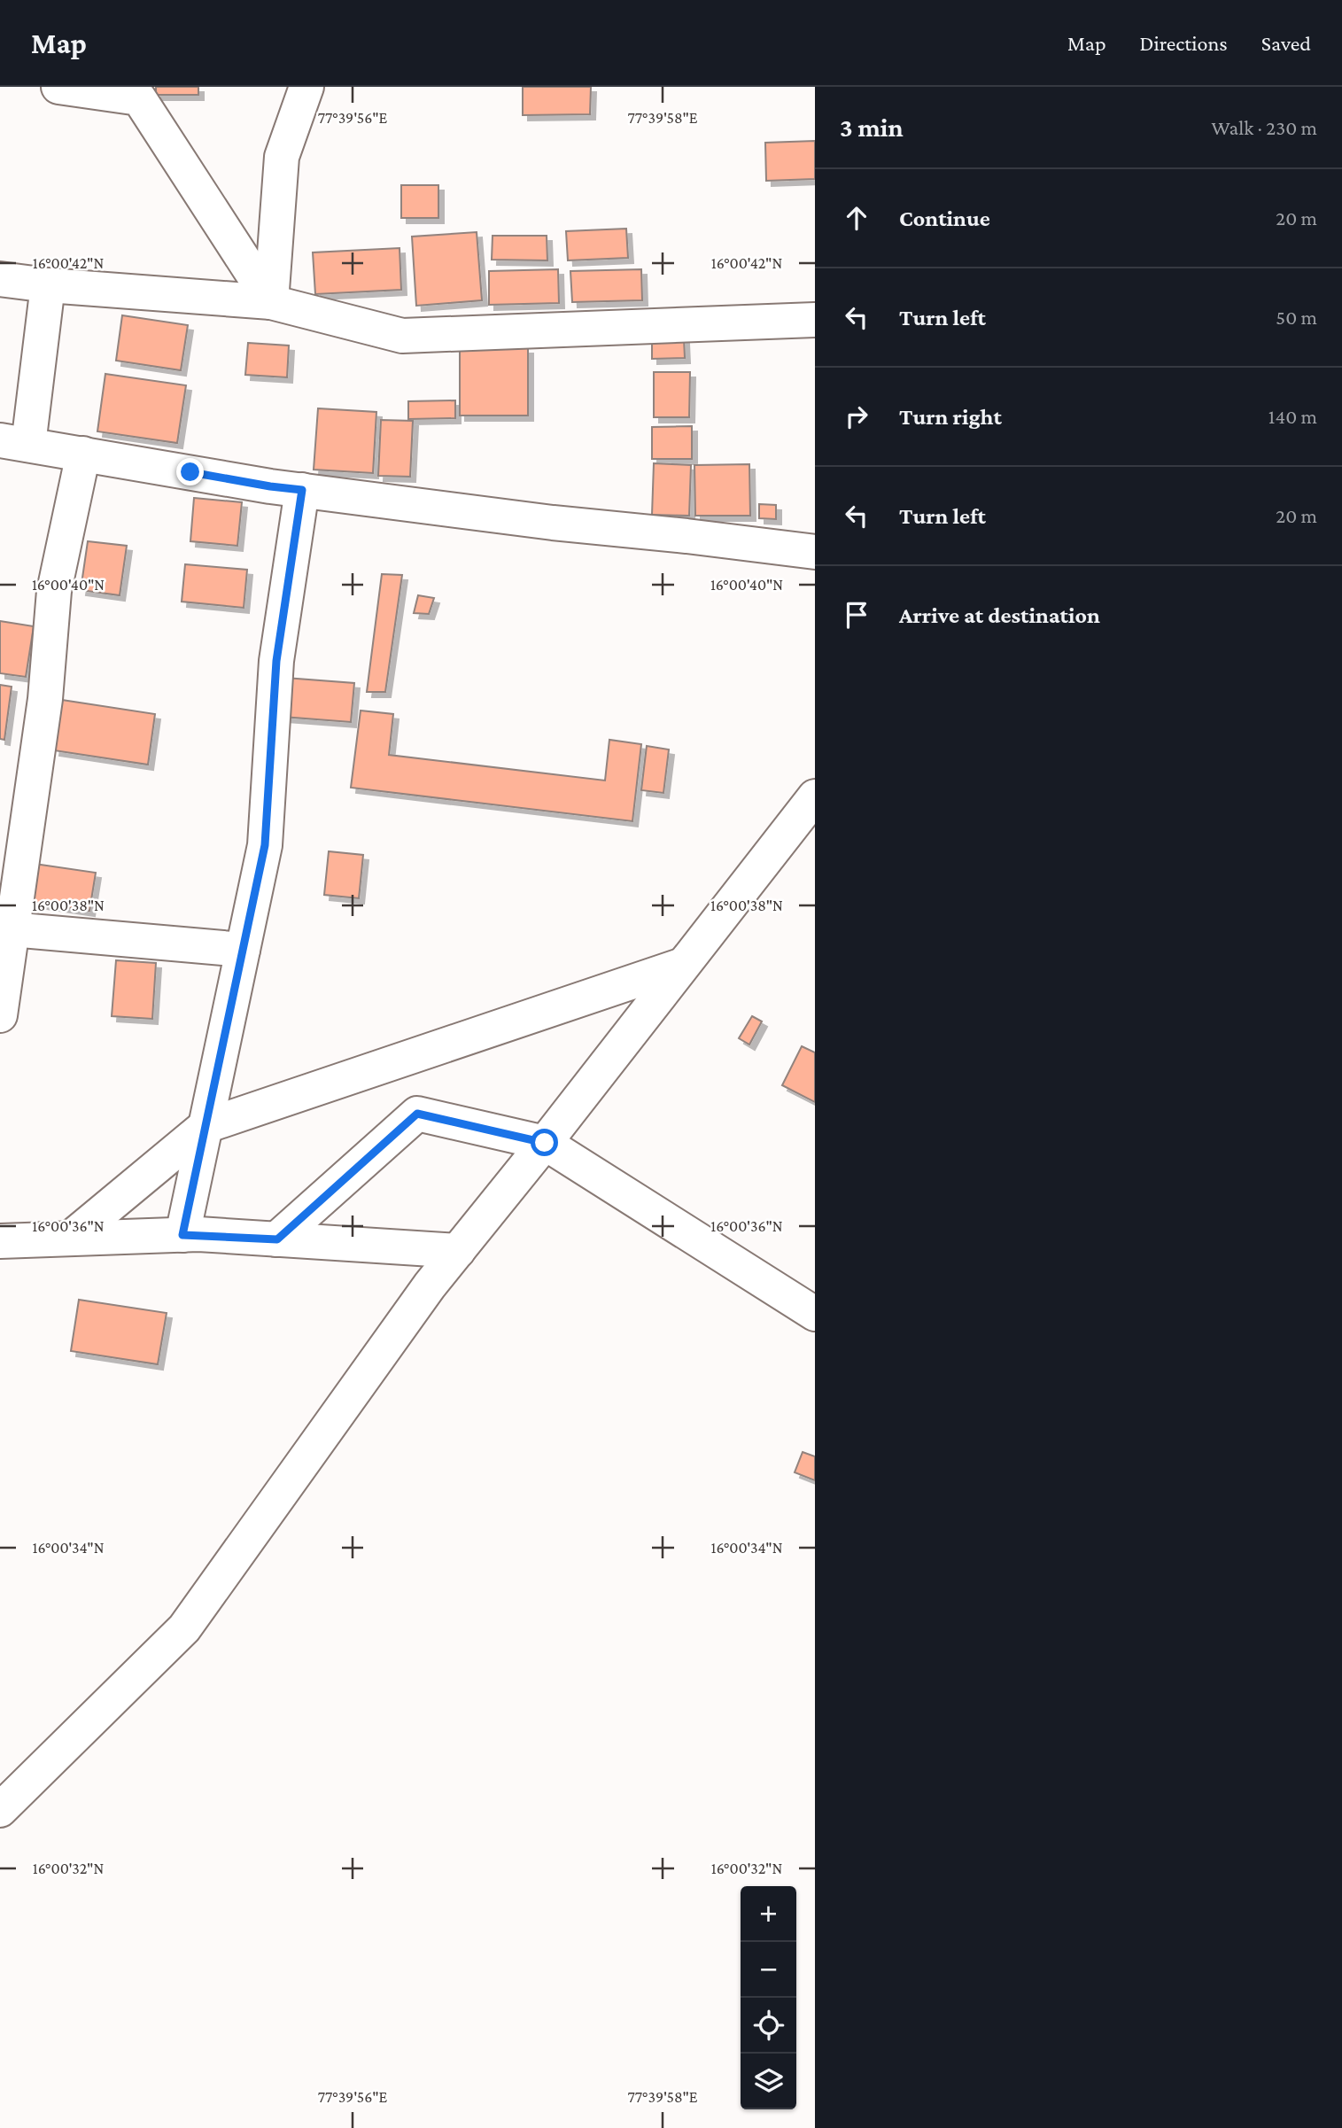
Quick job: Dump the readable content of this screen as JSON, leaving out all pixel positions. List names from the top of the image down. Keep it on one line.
{"page":{"header":"Map","nav":["Map","Directions","Saved"],"heading":["3 min","Walk · 230 m"],"list":[["Continue","20 m"],["Turn left","50 m"],["Turn right","140 m"],["Turn left","20 m"],"Arrive at destination"],"map_buttons":["+","−"]},"coordinates":["77°39'56\"E","77°39'58\"E","16°00'42\"N","16°00'40\"N","16°00'38\"N","16°00'36\"N","16°00'34\"N","16°00'32\"N"]}
